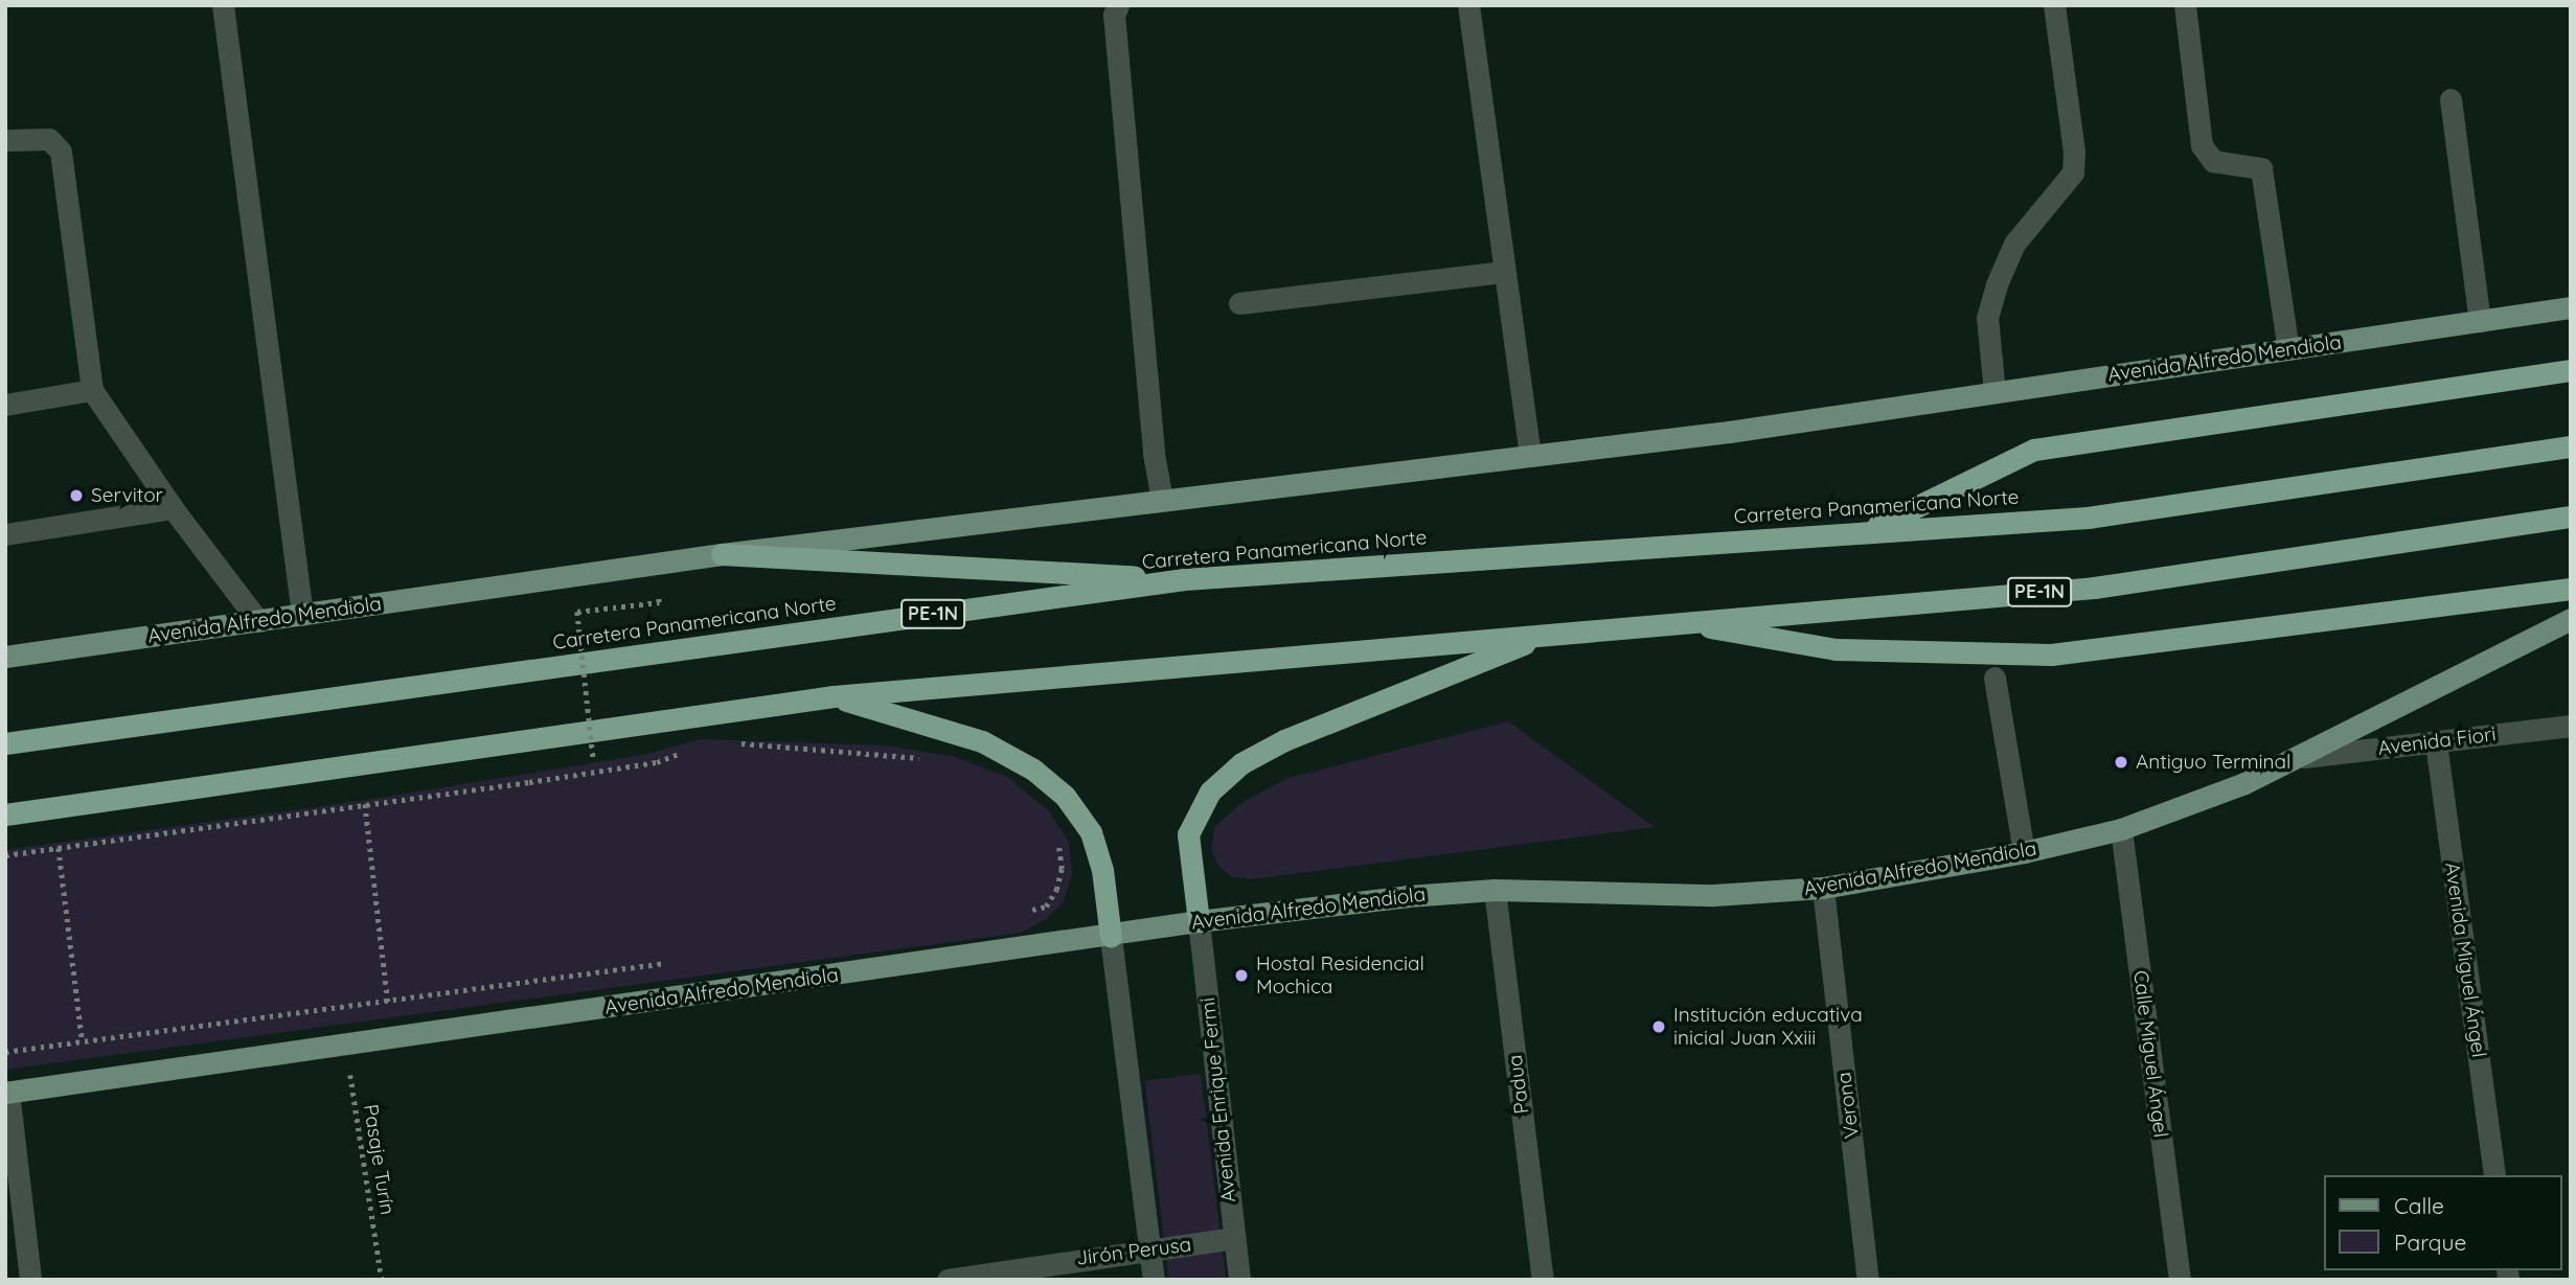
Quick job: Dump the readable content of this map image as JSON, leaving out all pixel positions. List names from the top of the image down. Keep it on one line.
{"streets":{"highway":["Carretera Panamericana Norte","PE-1N"],"main road":["Avenida Alfredo Mendiola"],"street":["Avenida Fiori","Avenida Miguel Ángel","Calle Miguel Ángel","Padua","Avenida Enrique Fermi","Verona","Jirón Perusa"],"path":["Pasaje Turín"]},"crossings":[["Avenida Alfredo Mendiola","Avenida Fiori"],["Avenida Alfredo Mendiola","Calle Miguel Ángel"],["Avenida Alfredo Mendiola","Padua"],["Avenida Alfredo Mendiola","Avenida Enrique Fermi"],["Avenida Alfredo Mendiola","Verona"],["Avenida Alfredo Mendiola","Pasaje Turín"],["Avenida Fiori","Avenida Miguel Ángel"],["Avenida Enrique Fermi","Jirón Perusa"]],"places":["Servitor","Antiguo Terminal","Hostal Residencial Mochica","Institución educativa inicial Juan Xxiii"],"legend":["Calle","Parque"]}
